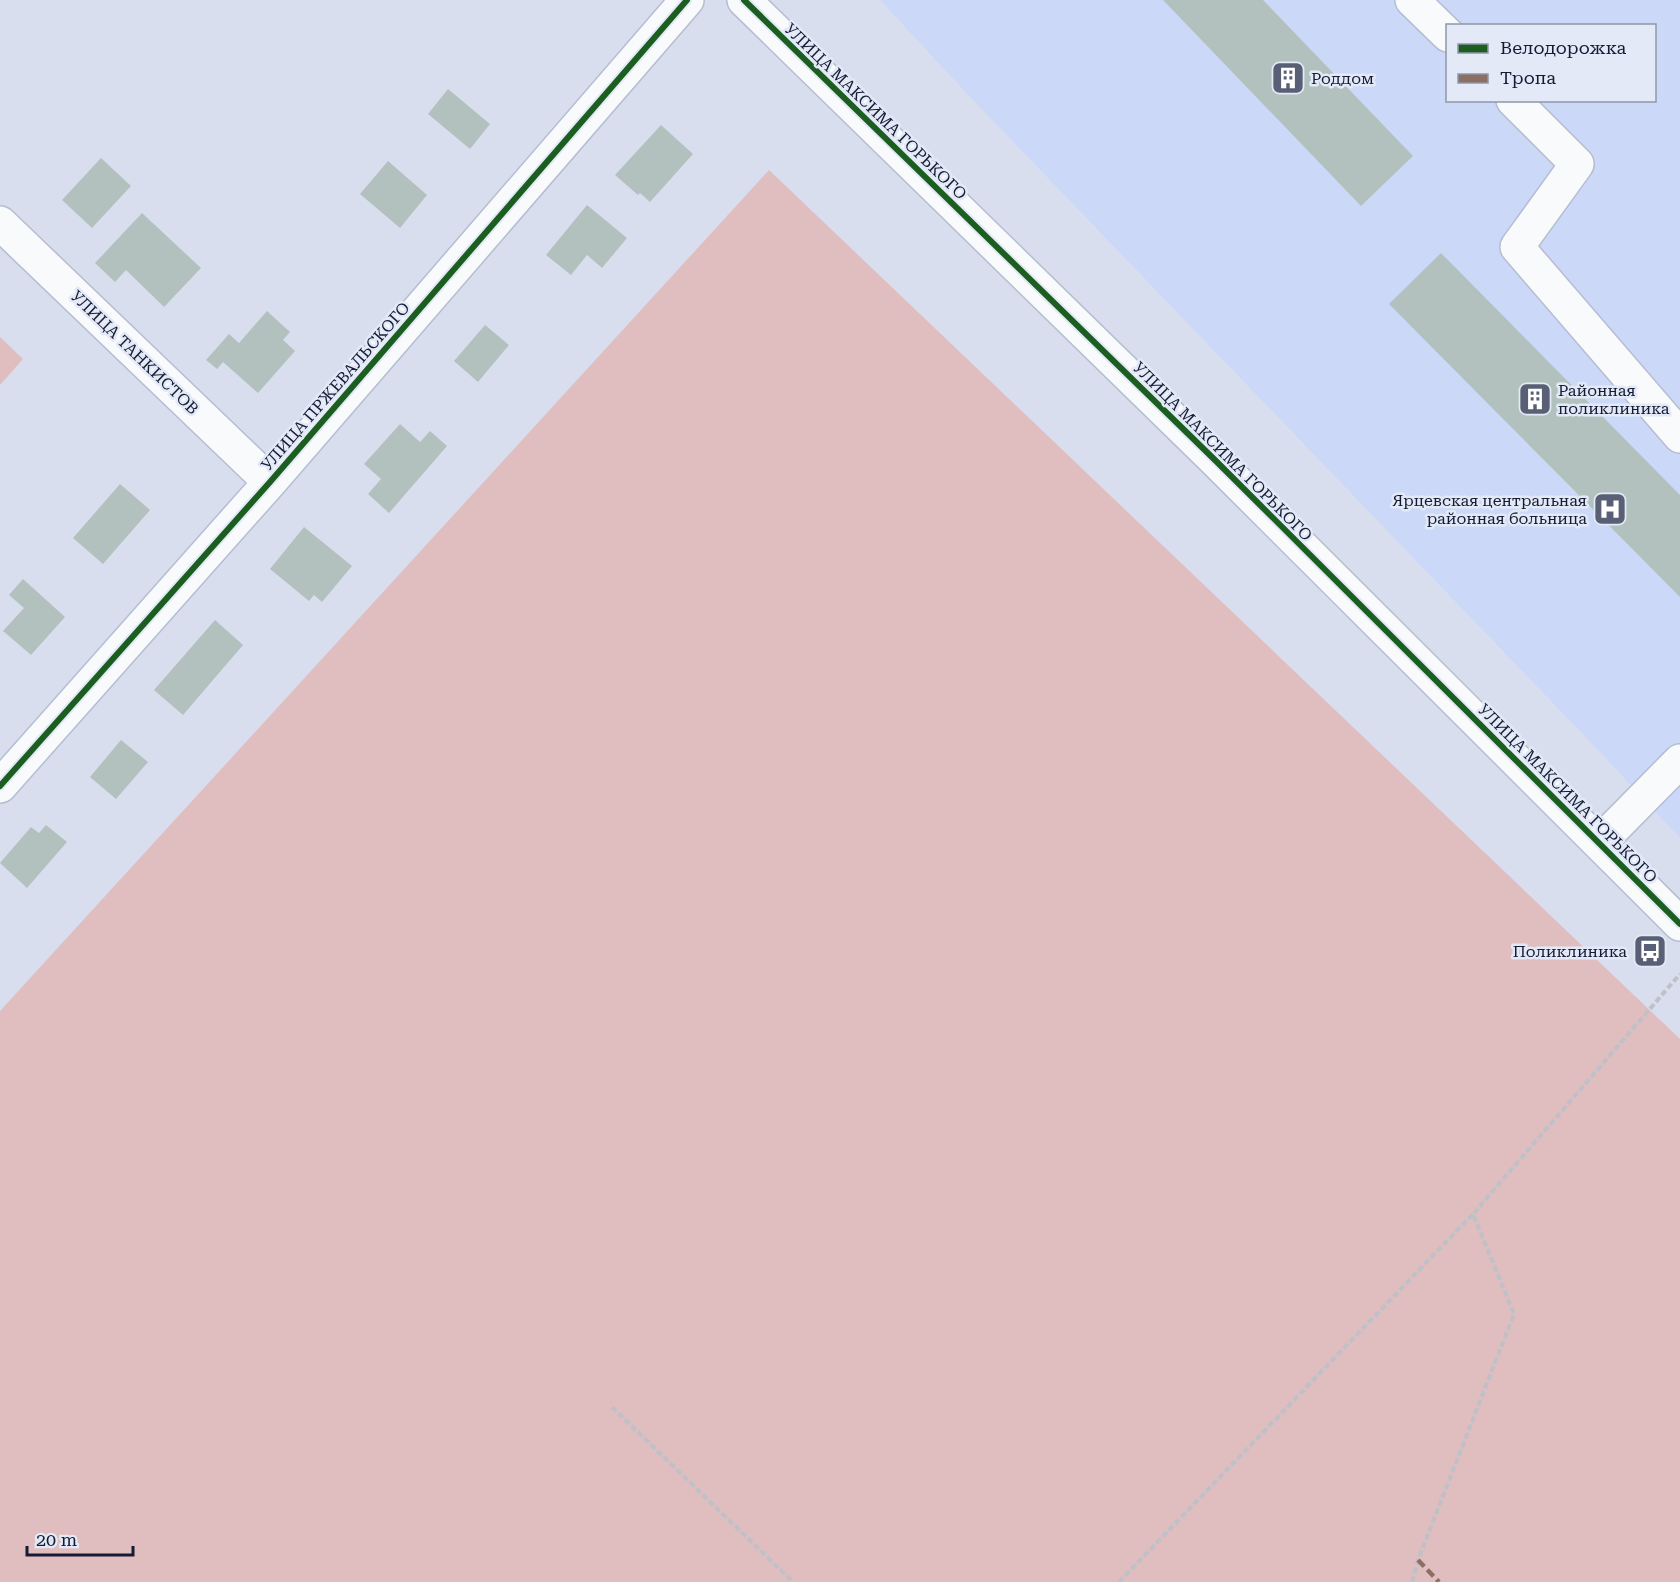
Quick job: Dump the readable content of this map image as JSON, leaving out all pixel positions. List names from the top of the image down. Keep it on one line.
{"streets":{"street":["УЛИЦА МАКСИМА ГОРЬКОГО","УЛИЦА ТАНКИСТОВ","УЛИЦА ПРЖЕВАЛЬСКОГО"]},"crossings":[["УЛИЦА ТАНКИСТОВ","УЛИЦА ПРЖЕВАЛЬСКОГО"]],"places":{"building":["Роддом","Районная поликлиника"],"hospital":["Ярцевская центральная районная больница"],"bus stop":["Поликлиника"]},"legend":["Велодорожка","Тропа"],"scale_bar":"20 m"}
